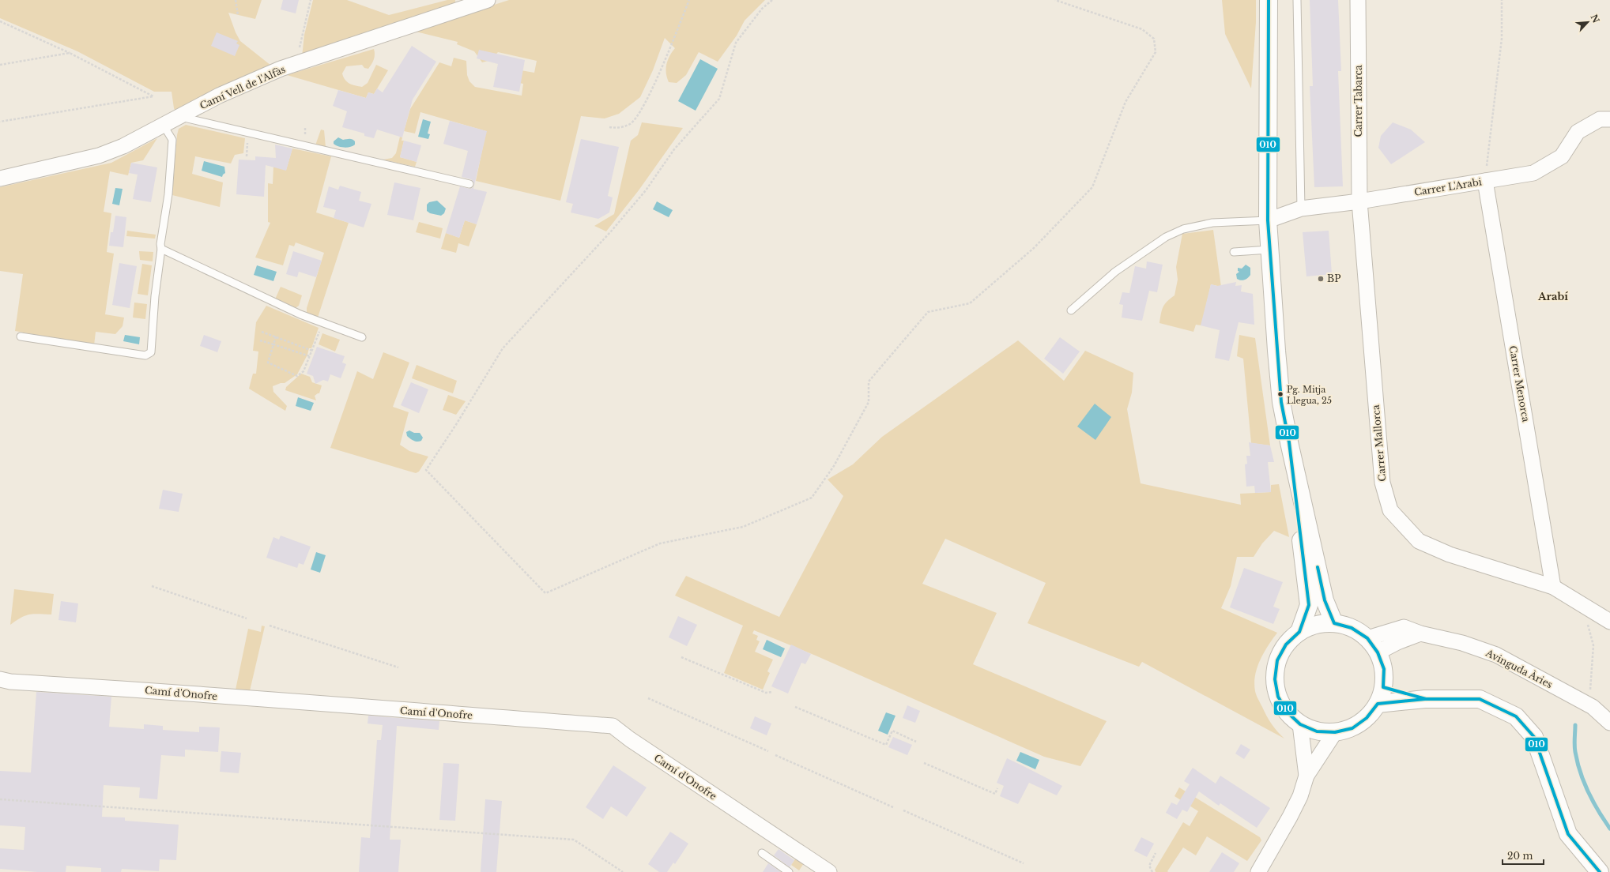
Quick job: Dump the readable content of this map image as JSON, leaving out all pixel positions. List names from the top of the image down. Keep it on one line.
{"streets":{"street":["Camí Vell de l'Alfàs","Carrer Tabarca","Carrer L'Arabi","Carrer Menorca","Carrer Mallorca","Avinguda Àries","Camí d'Onofre"]},"crossings":[["Carrer Tabarca","Carrer L'Arabi"],["Carrer Tabarca","Carrer Mallorca"],["Carrer L'Arabi","Carrer Menorca"],["Carrer L'Arabi","Carrer Mallorca"],["Carrer Menorca","Carrer Mallorca"]],"districts":["Arabí"],"places":["BP","Pg. Mitja Llegua, 25"],"lines":["transit line 010"],"scale_bar":"20 m","north":"top right"}
